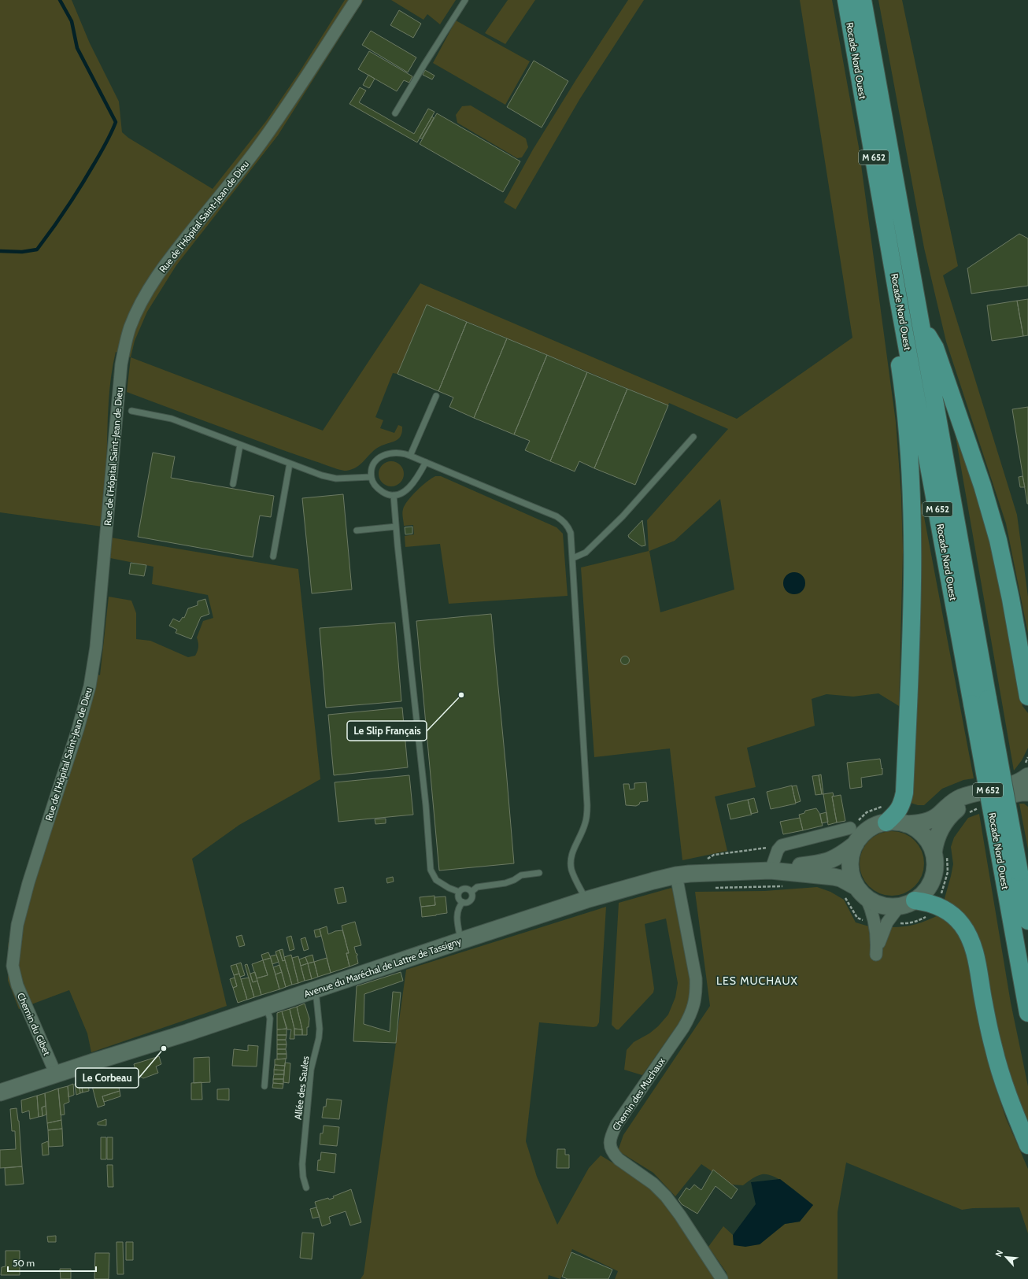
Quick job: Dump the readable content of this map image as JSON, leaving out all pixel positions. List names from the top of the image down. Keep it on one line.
{"streets":{"highway":["Rocade Nord Ouest","M 652"],"main road":["Avenue du Maréchal de Lattre de Tassigny"],"street":["Rue de l'Hôpital Saint-Jean de Dieu","Chemin du Gibet","Chemin des Muchaux"],"lane":["Allée des Saules"]},"crossings":[["Rue de l'Hôpital Saint-Jean de Dieu","Chemin du Gibet"],["Avenue du Maréchal de Lattre de Tassigny","Chemin du Gibet"],["Avenue du Maréchal de Lattre de Tassigny","Allée des Saules"],["Avenue du Maréchal de Lattre de Tassigny","Chemin des Muchaux"]],"districts":["LES MUCHAUX"],"places":["Le Slip Français","Le Corbeau"],"scale_bar":"50 m","north":"top left"}
